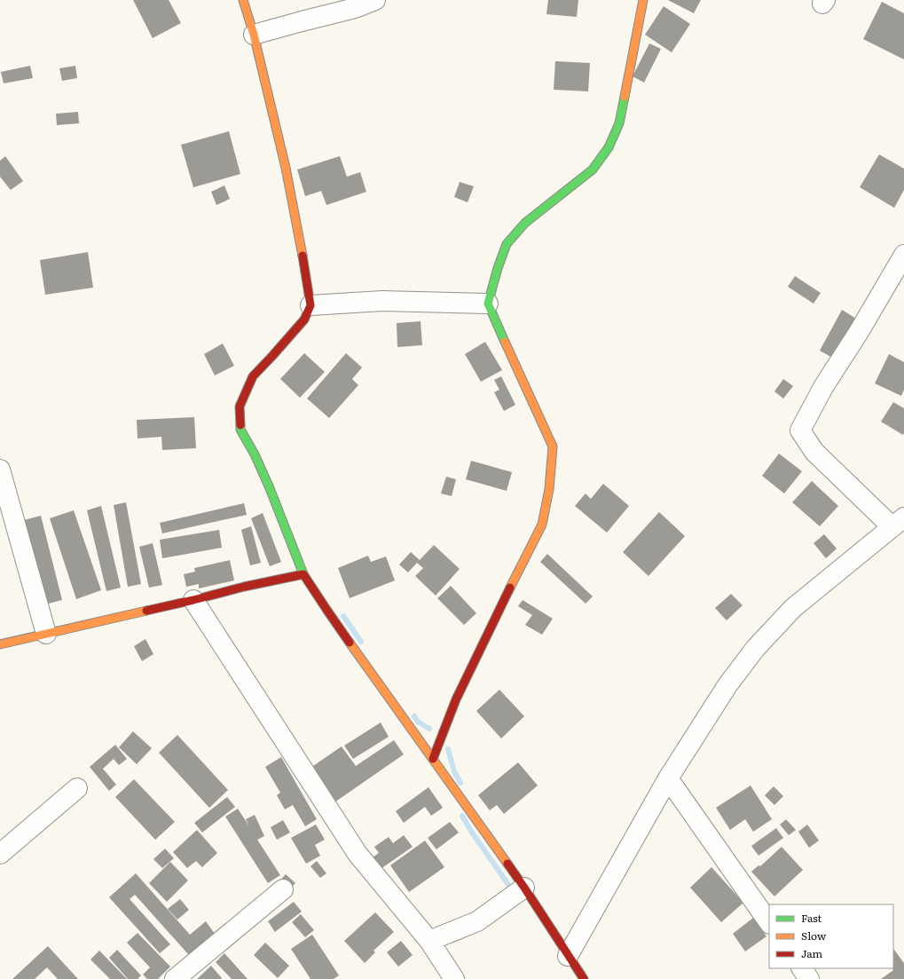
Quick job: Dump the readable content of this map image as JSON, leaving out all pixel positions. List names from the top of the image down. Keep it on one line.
{"legend":["Fast","Slow","Jam"]}
